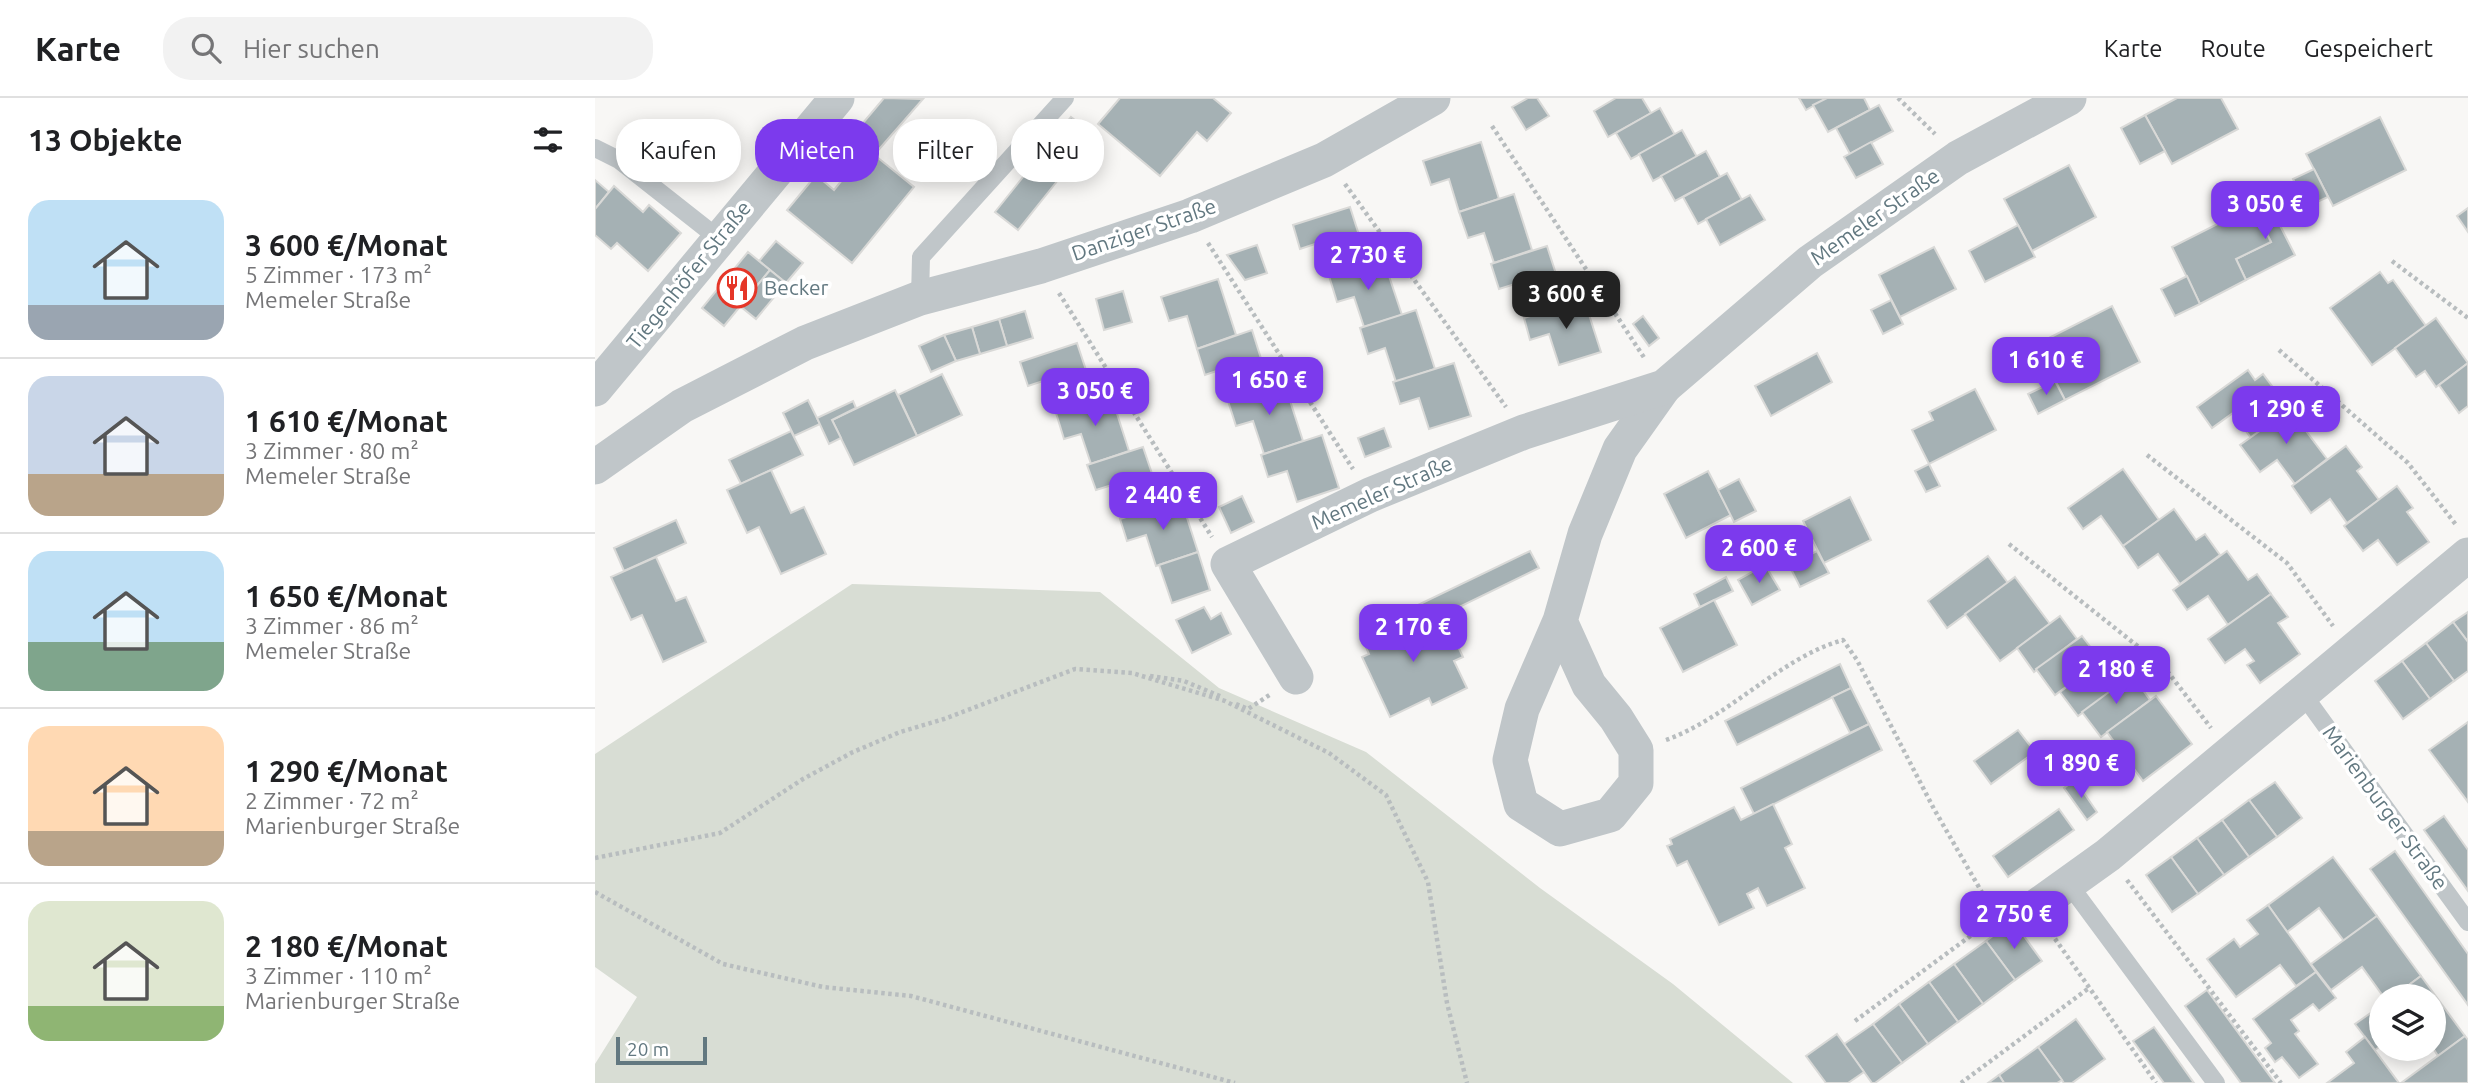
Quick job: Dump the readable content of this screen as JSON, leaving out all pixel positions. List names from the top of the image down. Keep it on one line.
{"streets":{"street":["Memeler Straße","Danziger Straße","Tiegenhöfer Straße"],"lane":["Marienburger Straße"]},"places":{"restaurant":["Becker"]},"scale_bar":"20 m","page":{"header":"Karte","search":"Hier suchen","nav":["Karte","Route","Gespeichert"],"heading":"13 Objekte","chip":["Kaufen","Mieten","Filter","Neu"],"price":["3 050 €","2 730 €","3 600 €","1 610 €","1 650 €","3 050 €","1 290 €","2 440 €","2 600 €","2 170 €","2 180 €","1 890 €","2 750 €"],"list":[{"name":"3 600 €/Monat","note":"5 Zimmer · 173 m² · Memeler Straße"},{"name":"1 610 €/Monat","note":"3 Zimmer · 80 m² · Memeler Straße"},{"name":"1 650 €/Monat","note":"3 Zimmer · 86 m² · Memeler Straße"},{"name":"1 290 €/Monat","note":"2 Zimmer · 72 m² · Marienburger Straße"},{"name":"2 180 €/Monat","note":"3 Zimmer · 110 m² · Marienburger Straße"}],"scale":"20 m"}}
